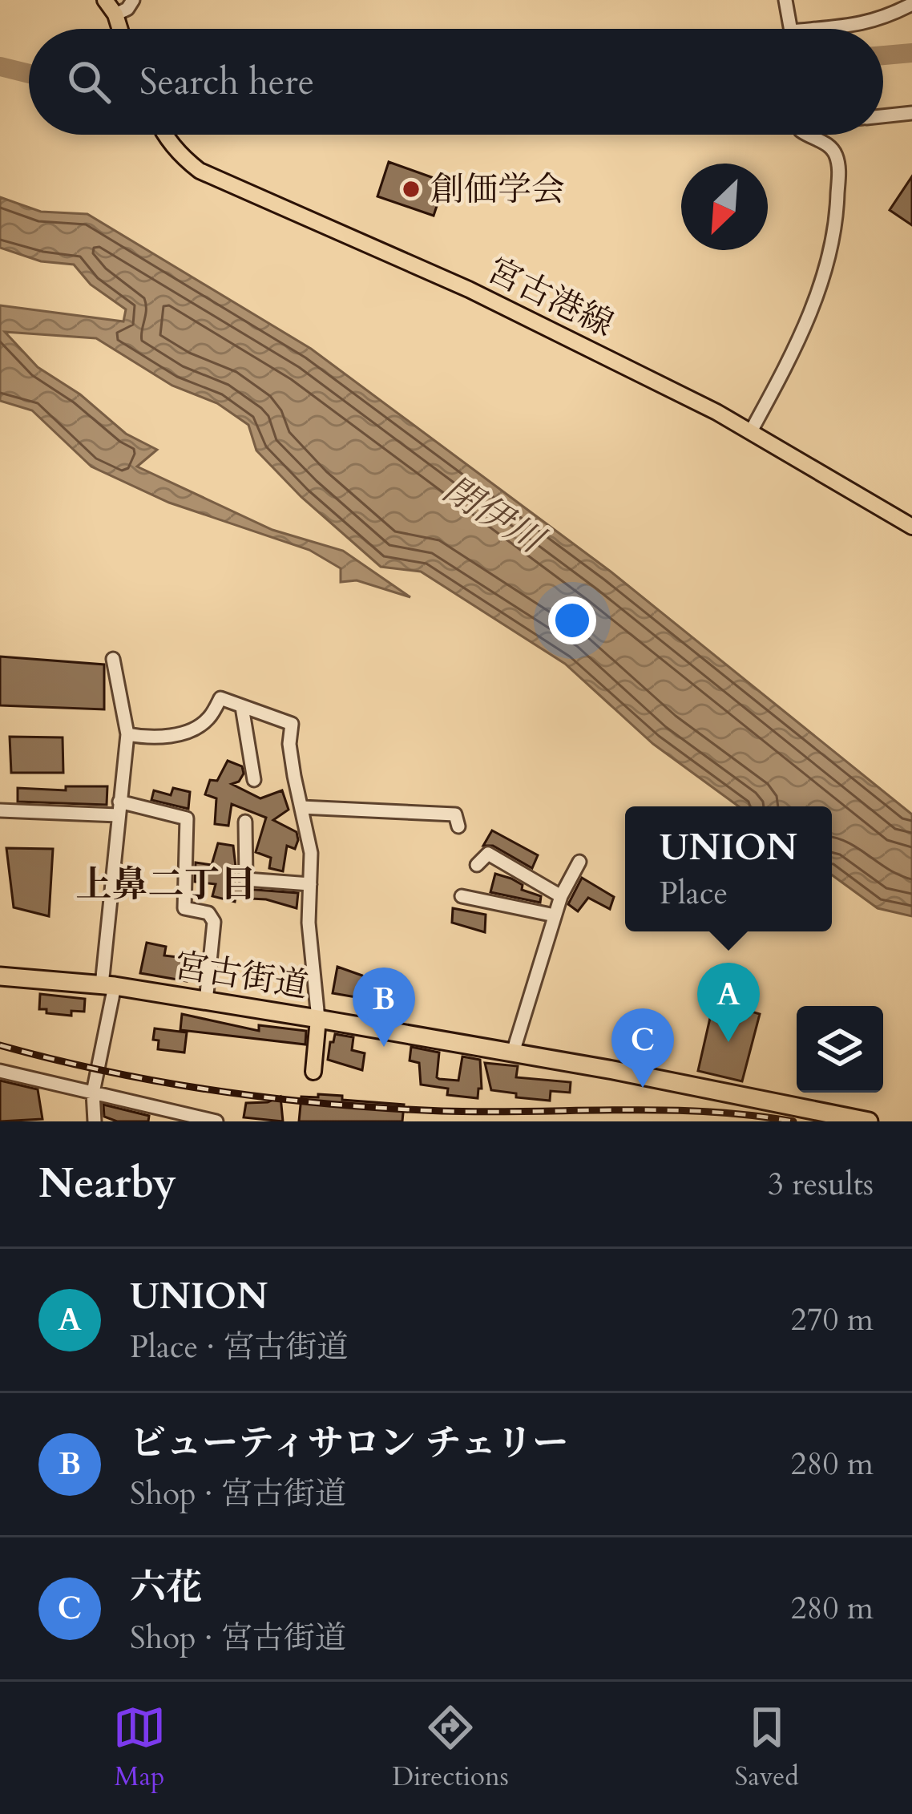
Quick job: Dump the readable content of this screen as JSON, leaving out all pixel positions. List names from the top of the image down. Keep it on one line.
{"streets":{"highway":["宮古街道"],"main road":["宮古港線"]},"districts":["上鼻二丁目"],"water":["閉伊川"],"places":["創価学会"],"north":"bottom left","page":{"search":"Search here","popup":["UNION","Place"],"pins":["A","B","C"],"heading":["Nearby","3 results"],"list":[{"mark":"A","name":"UNION","note":"Place · 宮古街道","value":"270 m"},{"mark":"B","name":"ビューティサロン チェリー","note":"Shop · 宮古街道","value":"280 m"},{"mark":"C","name":"六花","note":"Shop · 宮古街道","value":"280 m"}],"nav":["Map","Directions","Saved"]}}
